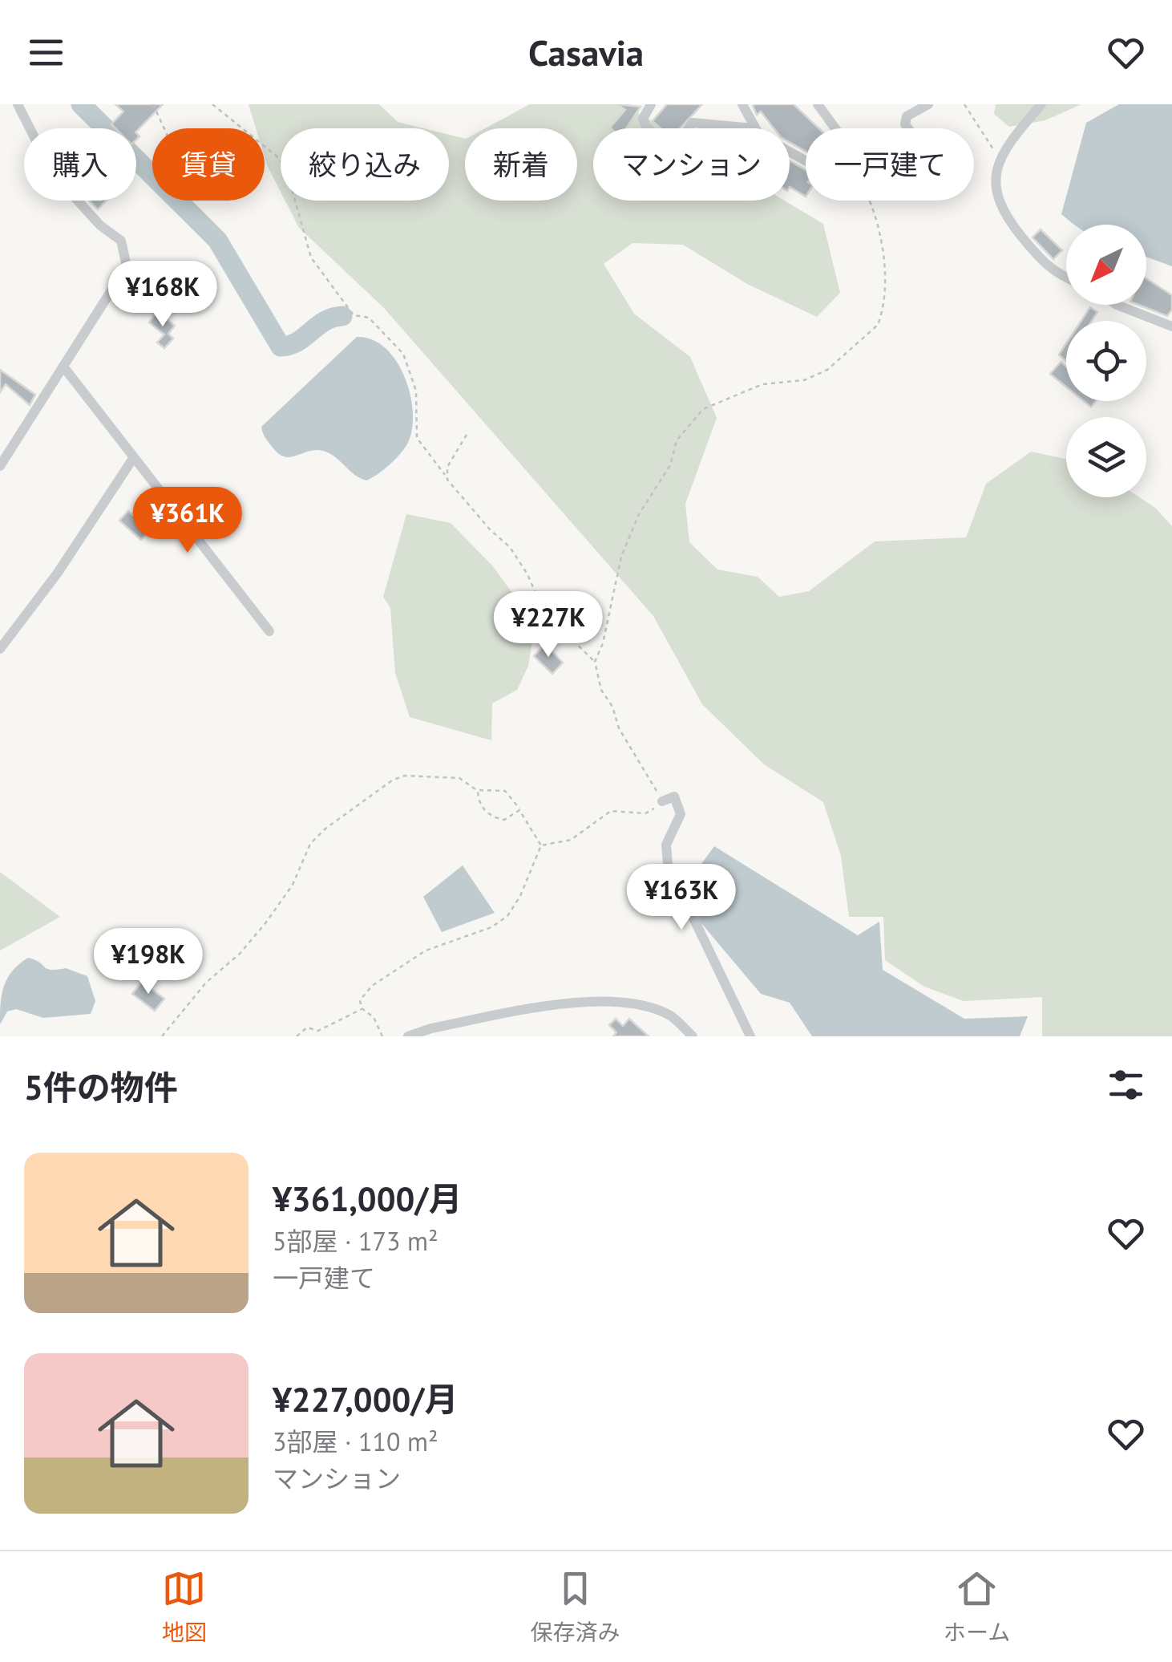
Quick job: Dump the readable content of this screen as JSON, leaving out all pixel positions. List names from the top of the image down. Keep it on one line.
{"north":"bottom left","page":{"header":"Casavia","chip":["購入","賃貸","絞り込み","新着","マンション","一戸建て"],"price":["¥168K","¥361K","¥227K","¥163K","¥198K"],"heading":"5件の物件","list":[{"name":"¥361,000/月","note":"5部屋 · 173 m² · 一戸建て"},{"name":"¥227,000/月","note":"3部屋 · 110 m² · マンション"}],"tabs":["地図","保存済み","ホーム"]}}
